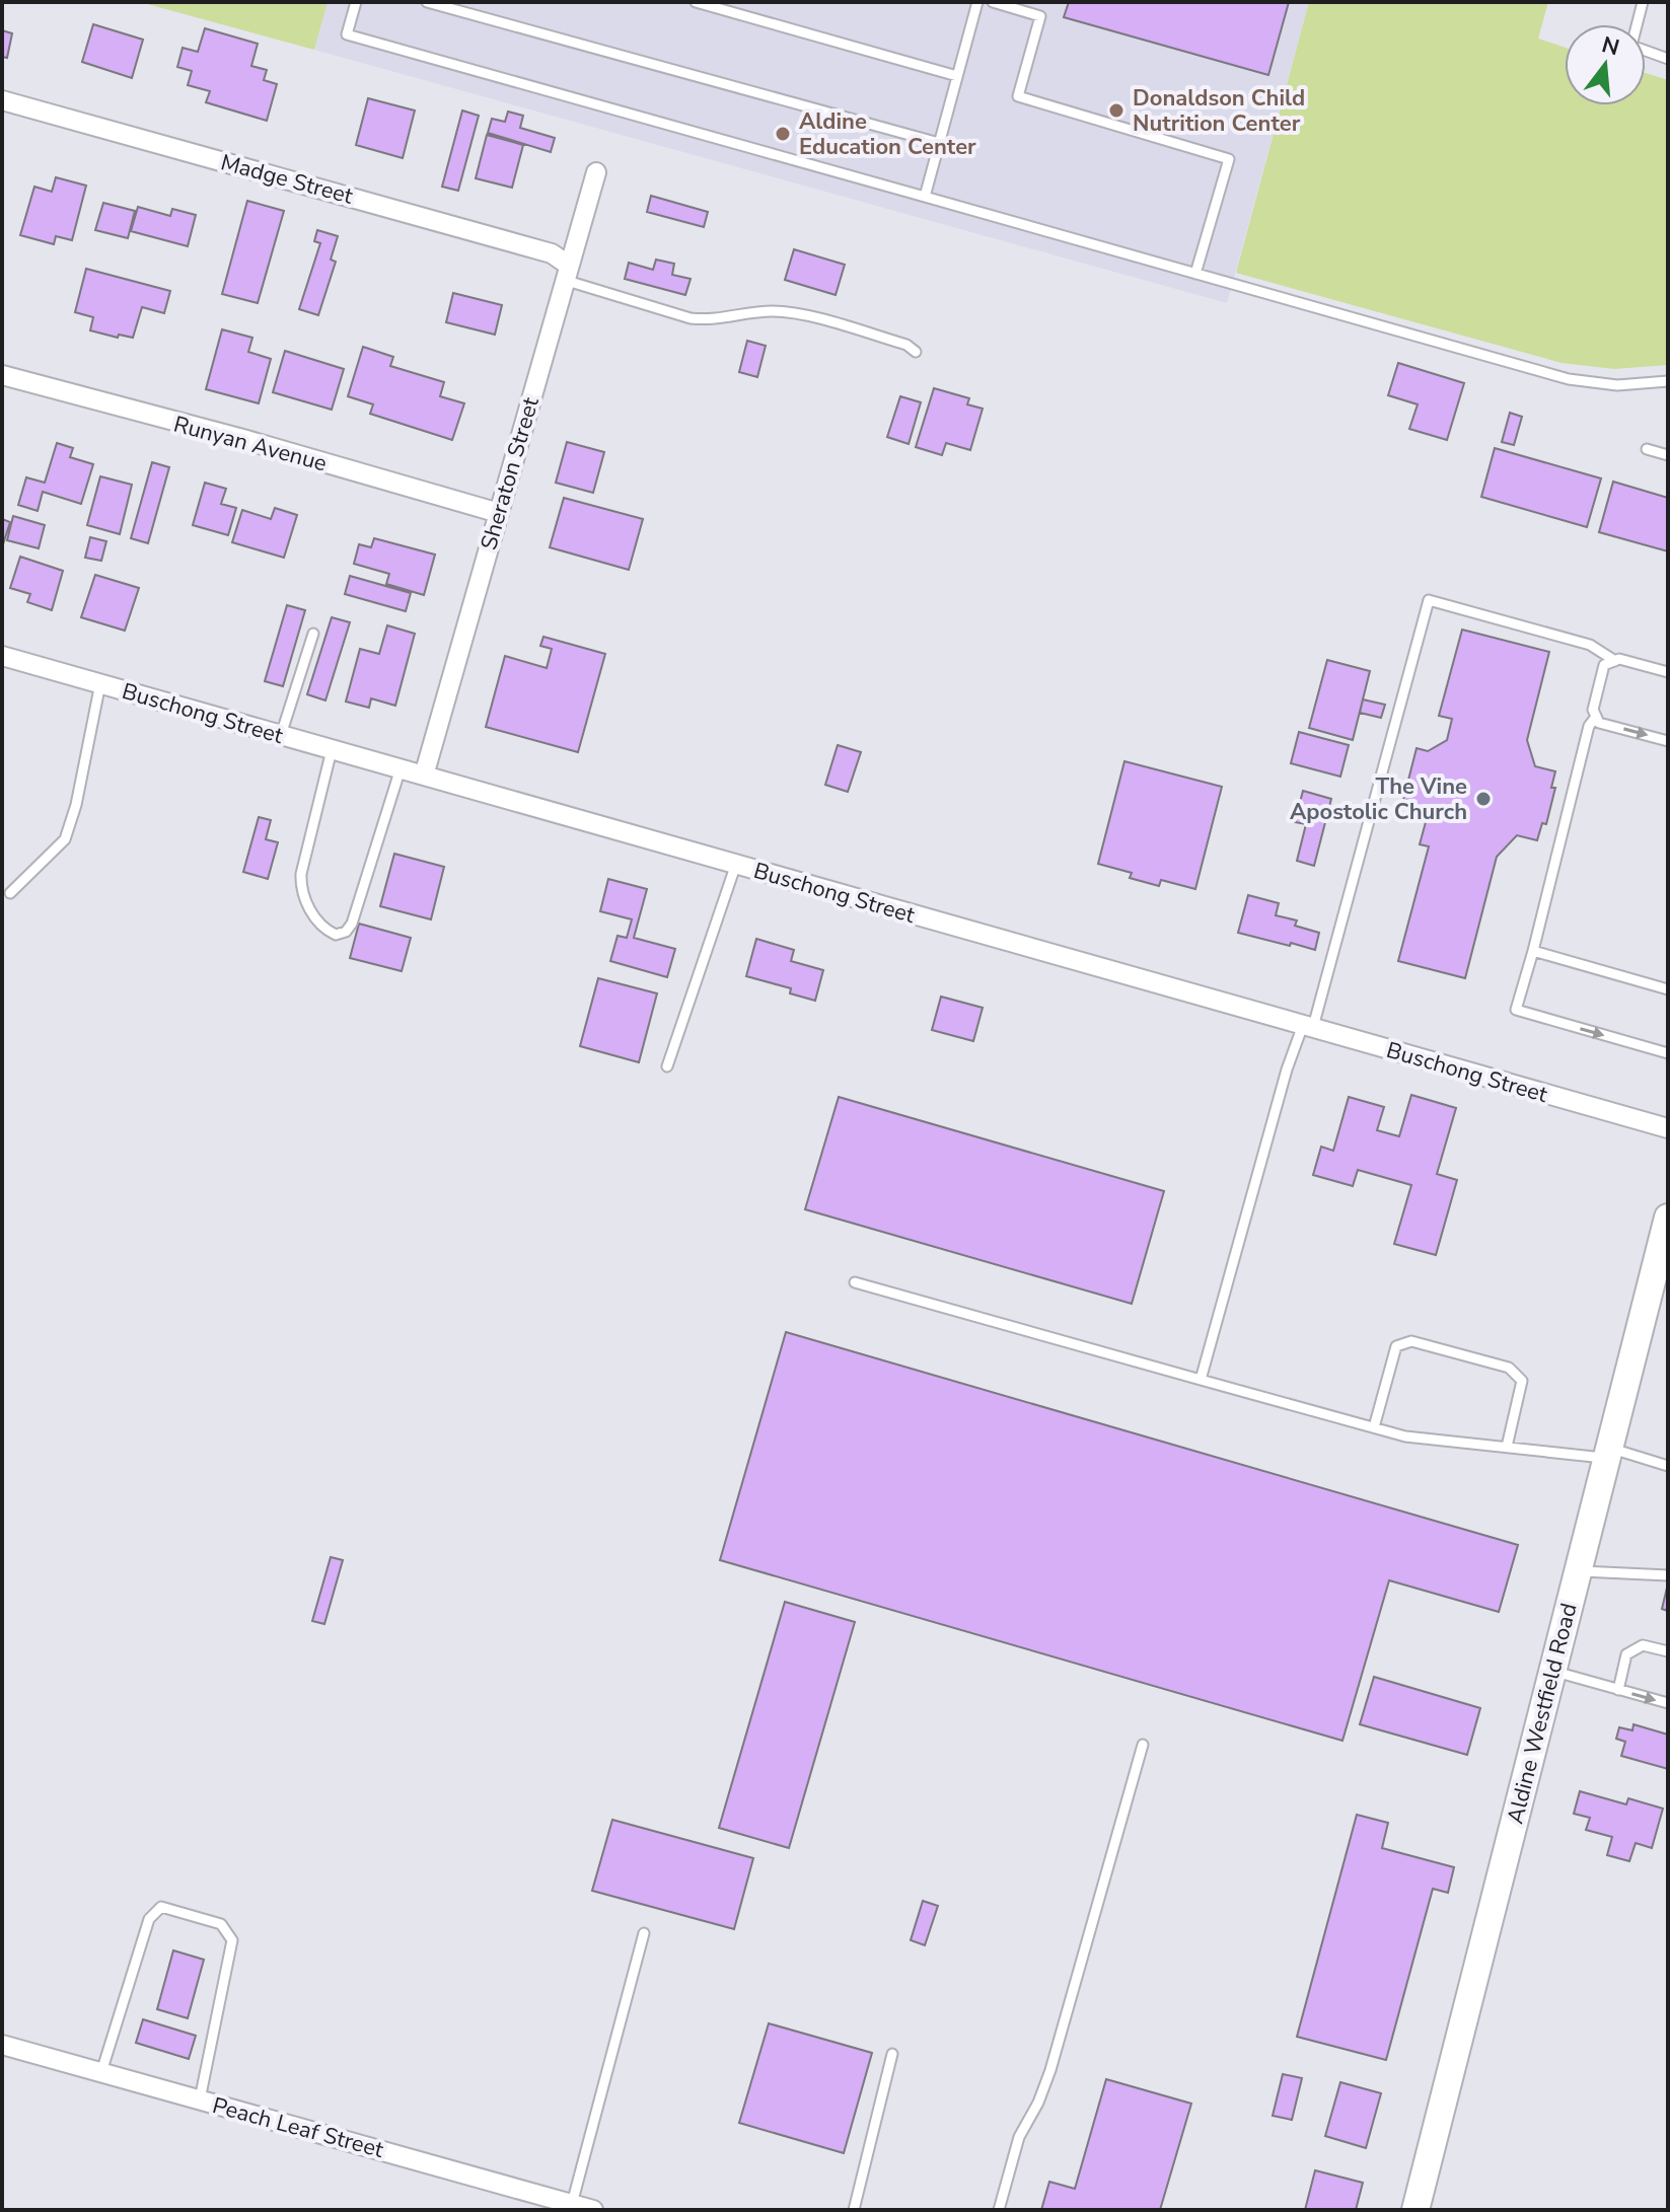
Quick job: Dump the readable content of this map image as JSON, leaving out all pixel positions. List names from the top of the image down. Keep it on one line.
{"streets":{"main road":["Aldine Westfield Road"],"street":["Madge Street","Runyan Avenue","Sheraton Street","Buschong Street","Peach Leaf Street"]},"crossings":[["Madge Street","Sheraton Street"],["Runyan Avenue","Sheraton Street"],["Sheraton Street","Buschong Street"]],"places":["Donaldson Child Nutrition Center","Aldine Education Center","The Vine Apostolic Church"],"north":"top"}
